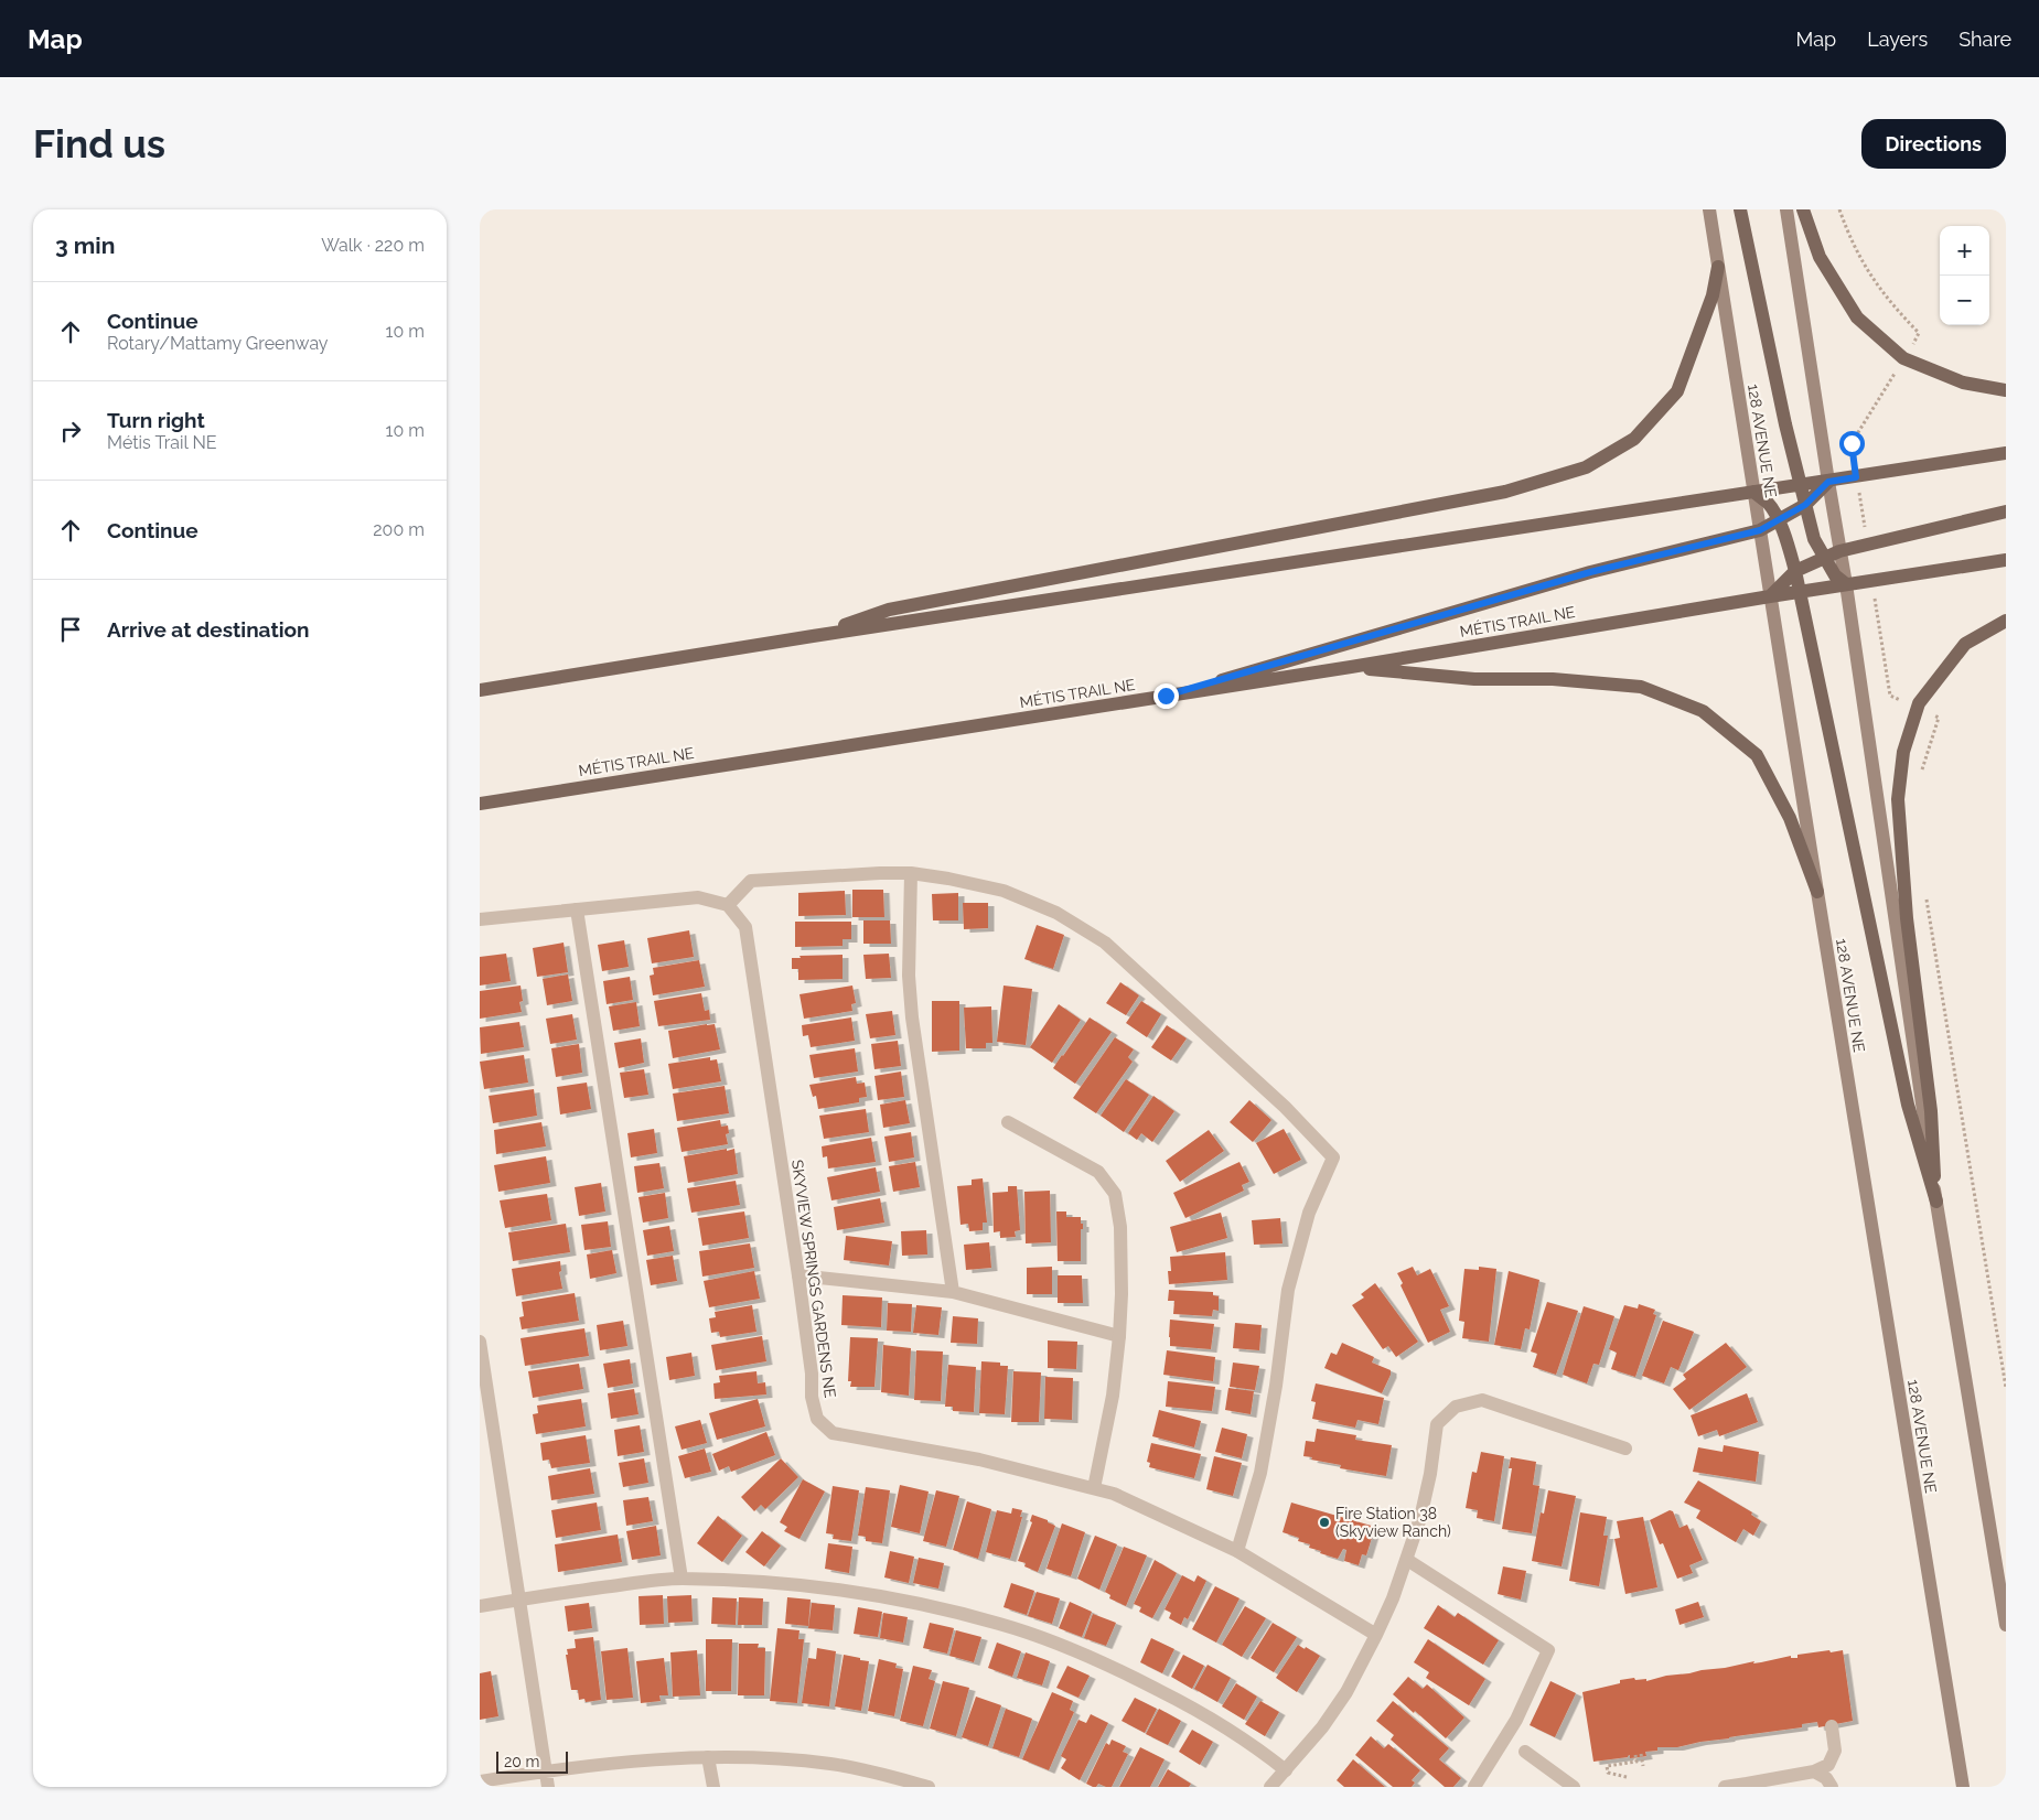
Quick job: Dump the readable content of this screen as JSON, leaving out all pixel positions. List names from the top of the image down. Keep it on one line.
{"streets":{"main road":["128 AVENUE NE","MÉTIS TRAIL NE"],"street":["SKYVIEW SPRINGS GARDENS NE"]},"crossings":[["128 AVENUE NE","MÉTIS TRAIL NE"]],"places":["Fire Station 38 (Skyview Ranch)"],"scale_bar":"20 m","page":{"header":"Map","nav":["Map","Layers","Share"],"buttons":"Directions","title":"Find us","heading":["3 min","Walk · 220 m"],"map_buttons":["+","−"],"list":[["Continue","Rotary/Mattamy Greenway","10 m"],["Turn right","Métis Trail NE","10 m"],["Continue","200 m"],"Arrive at destination"],"scale":"20 m"}}
